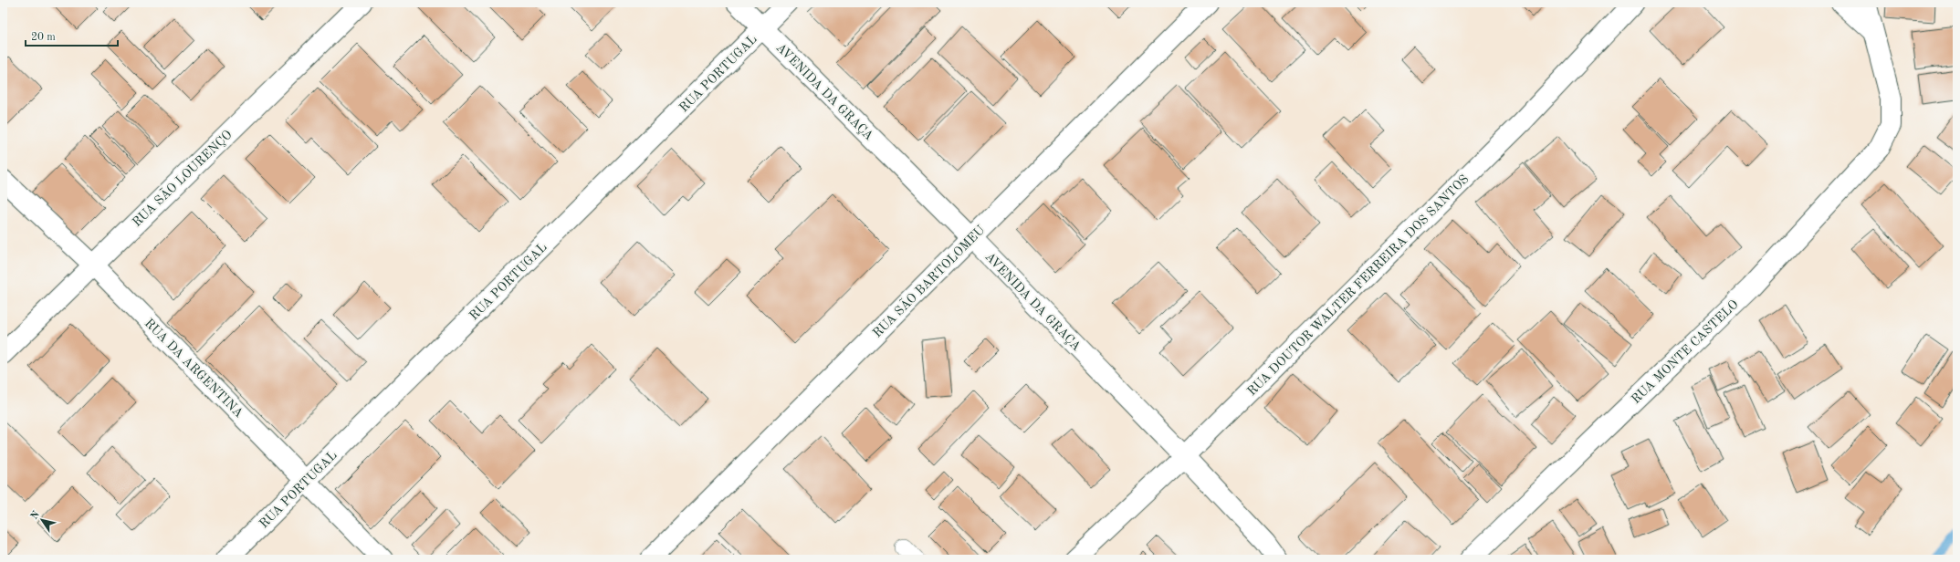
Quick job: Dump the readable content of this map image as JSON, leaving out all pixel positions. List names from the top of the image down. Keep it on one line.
{"streets":{"street":["RUA PORTUGAL","AVENIDA DA GRAÇA","RUA SÃO LOURENÇO","RUA SÃO BARTOLOMEU","RUA DOUTOR WALTER FERREIRA DOS SANTOS","RUA MONTE CASTELO","RUA DA ARGENTINA"]},"crossings":[["RUA PORTUGAL","AVENIDA DA GRAÇA"],["RUA PORTUGAL","RUA DA ARGENTINA"],["AVENIDA DA GRAÇA","RUA SÃO BARTOLOMEU"],["AVENIDA DA GRAÇA","RUA DOUTOR WALTER FERREIRA DOS SANTOS"],["RUA SÃO LOURENÇO","RUA DA ARGENTINA"]],"scale_bar":"20 m","north":"top left"}
